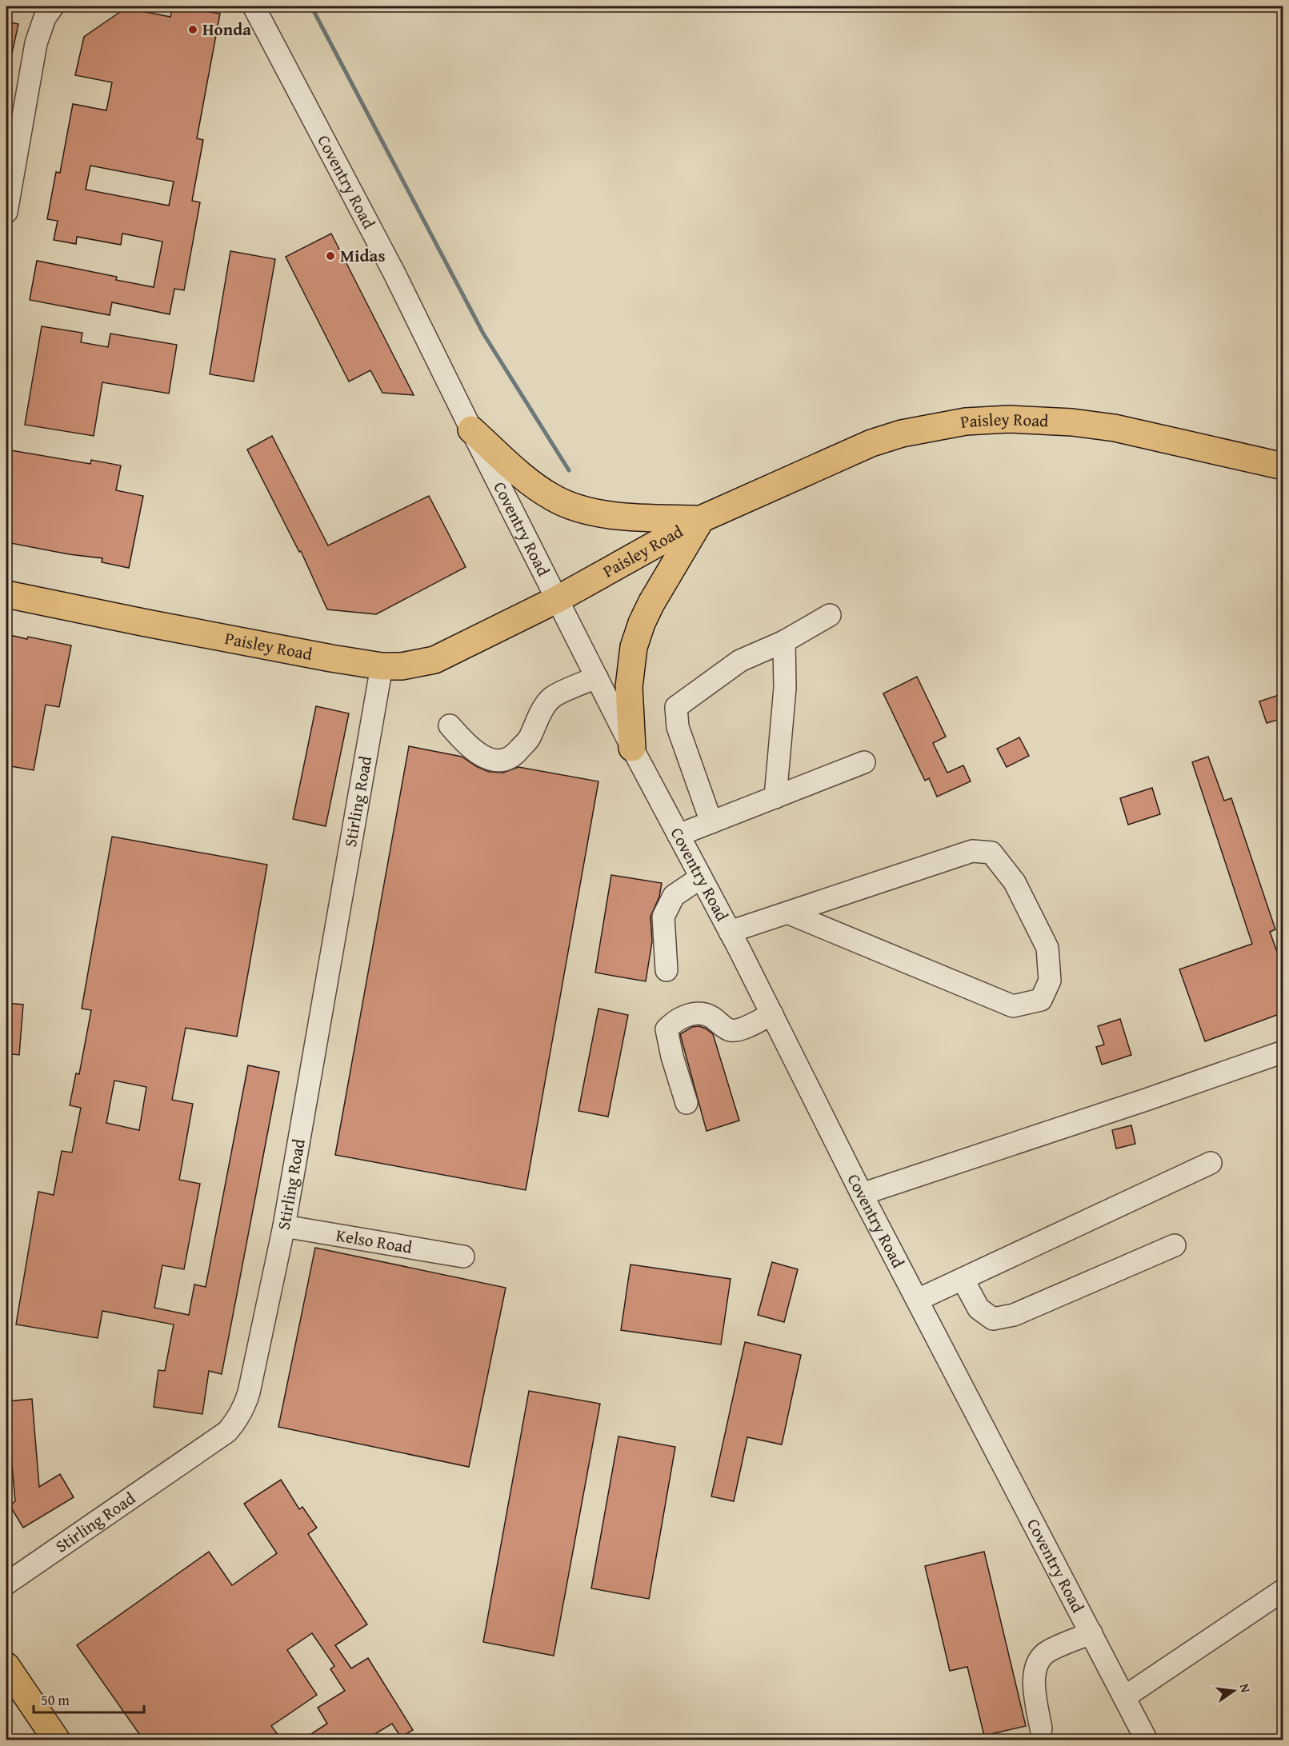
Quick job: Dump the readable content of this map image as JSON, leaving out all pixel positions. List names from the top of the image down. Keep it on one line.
{"streets":{"main road":["Paisley Road"],"street":["Coventry Road","Stirling Road","Kelso Road"]},"crossings":[["Coventry Road","Paisley Road"],["Paisley Road","Stirling Road"],["Stirling Road","Kelso Road"]],"places":["Honda","Midas"],"scale_bar":"50 m","north":"right"}
